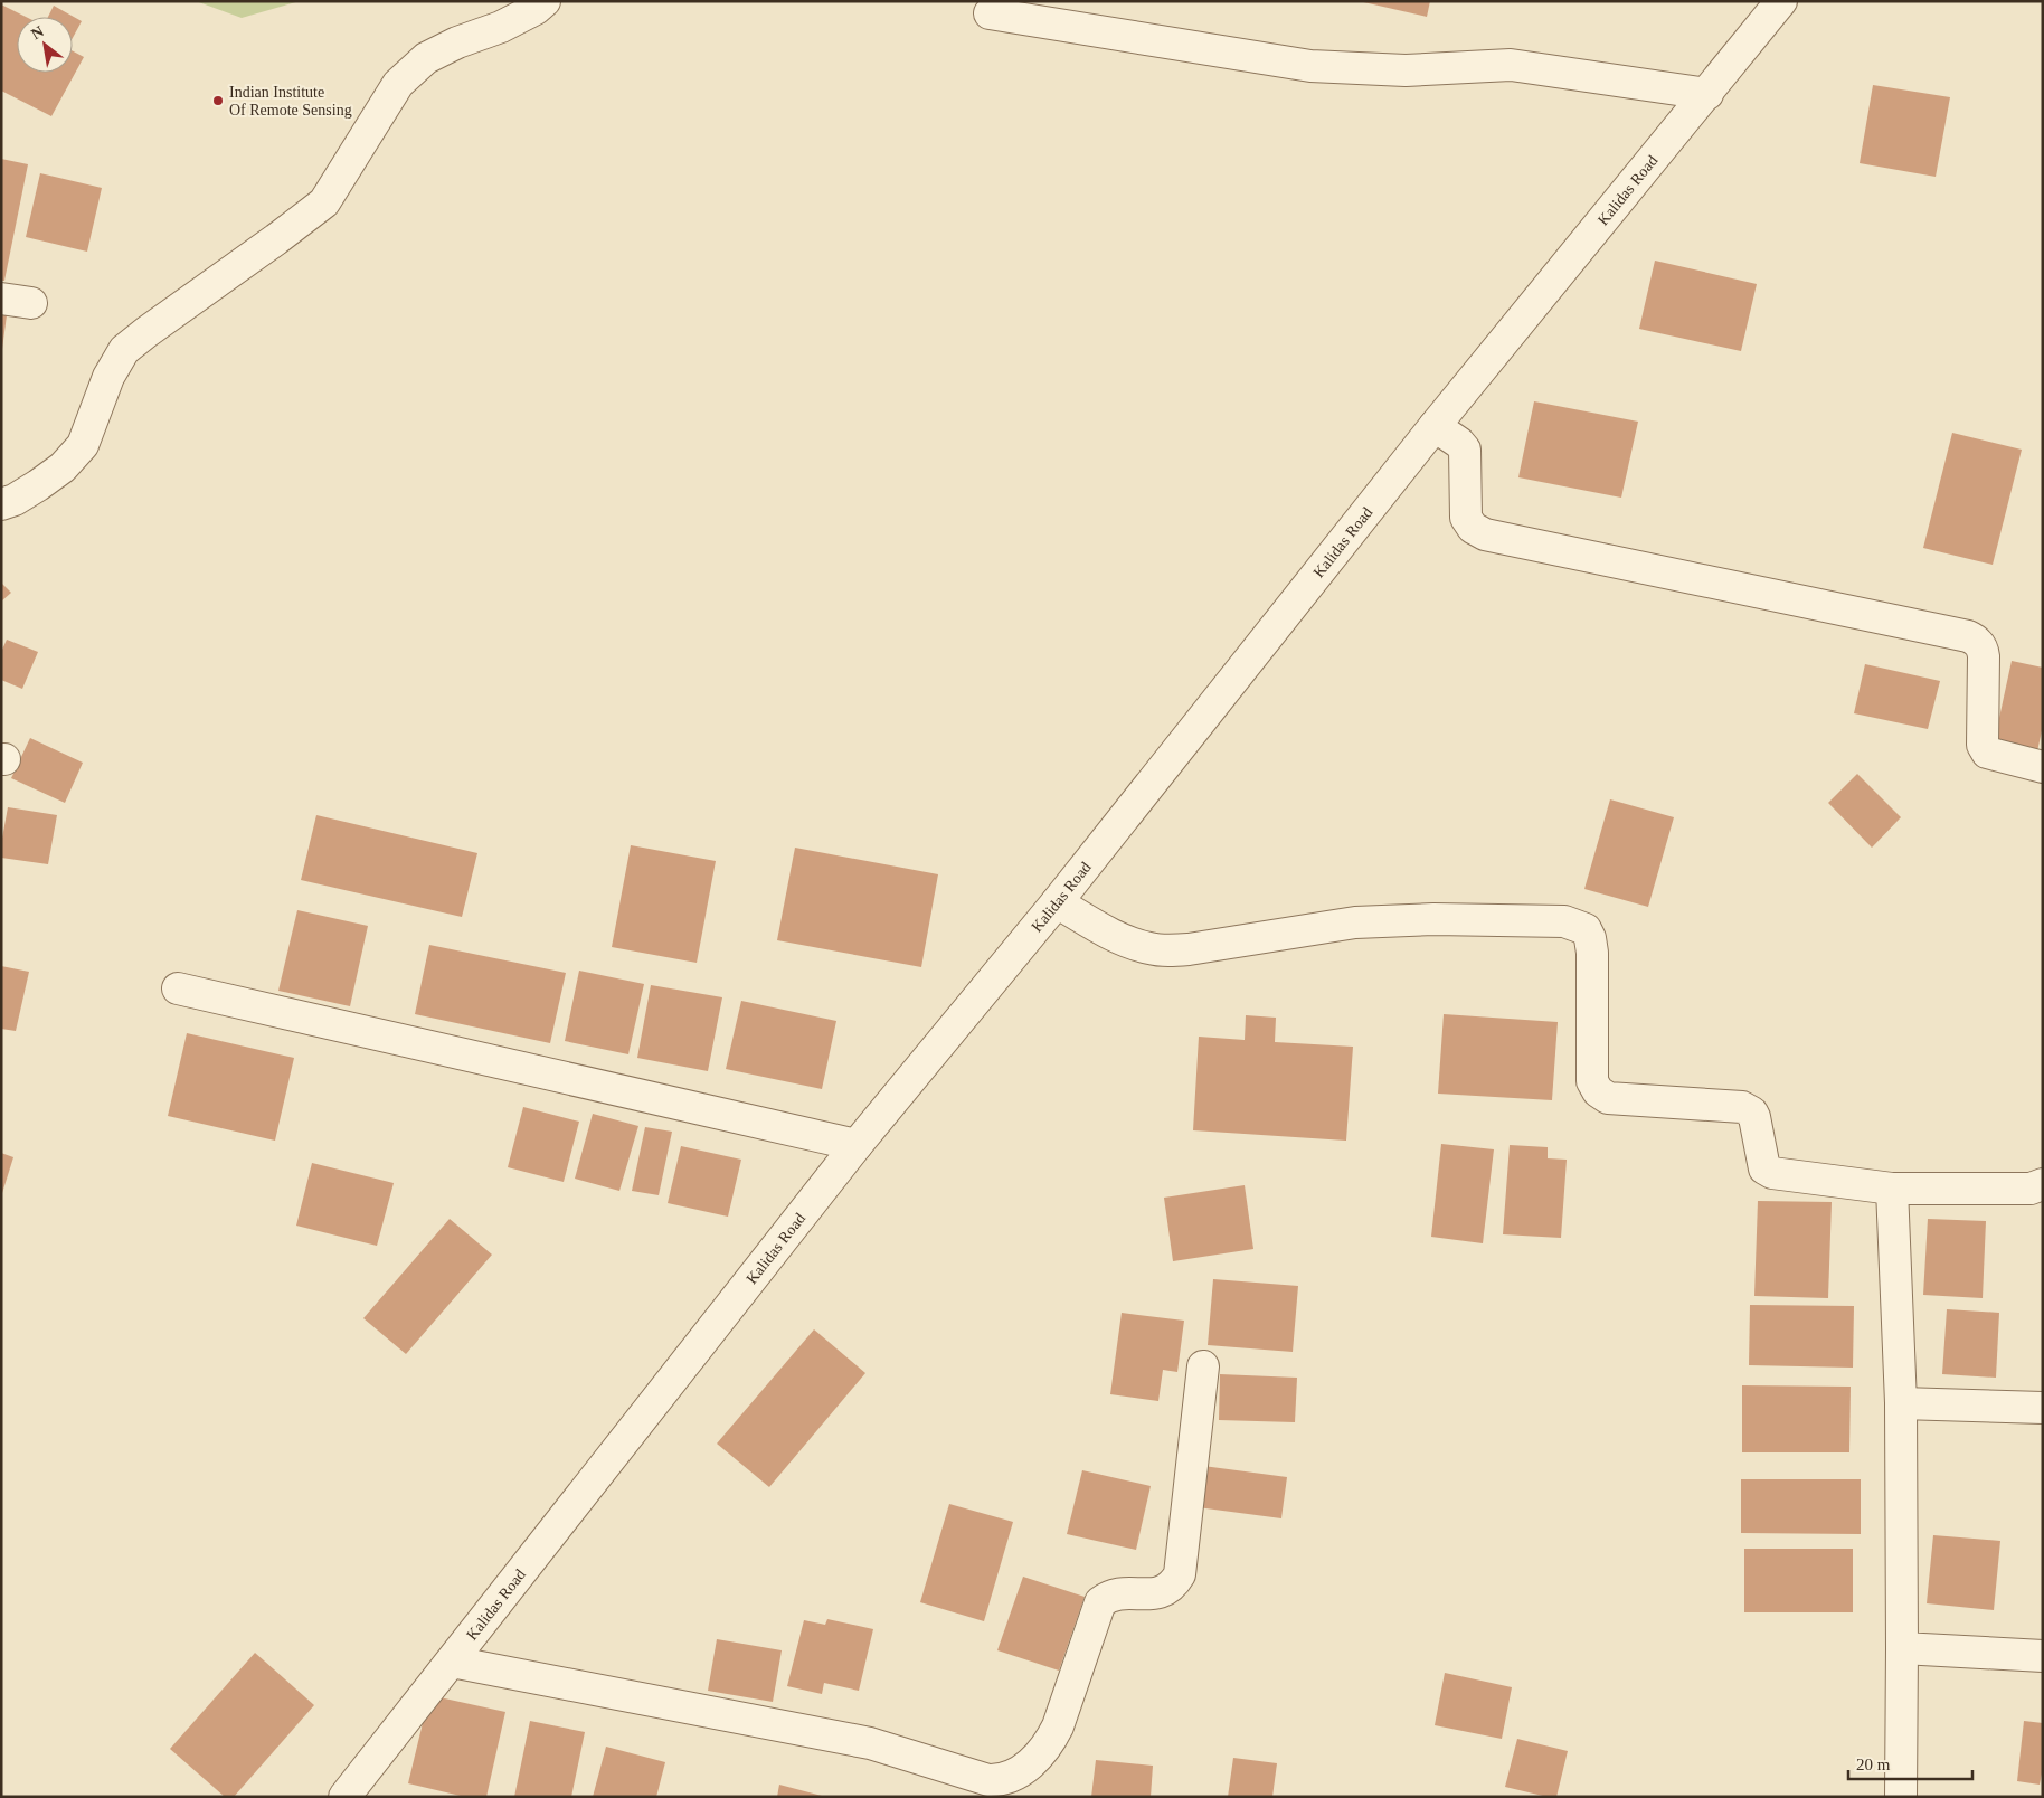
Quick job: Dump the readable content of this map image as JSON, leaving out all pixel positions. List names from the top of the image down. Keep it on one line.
{"streets":{"street":["Kalidas Road"]},"places":["Indian Institute Of Remote Sensing"],"scale_bar":"20 m","north":"top left"}
